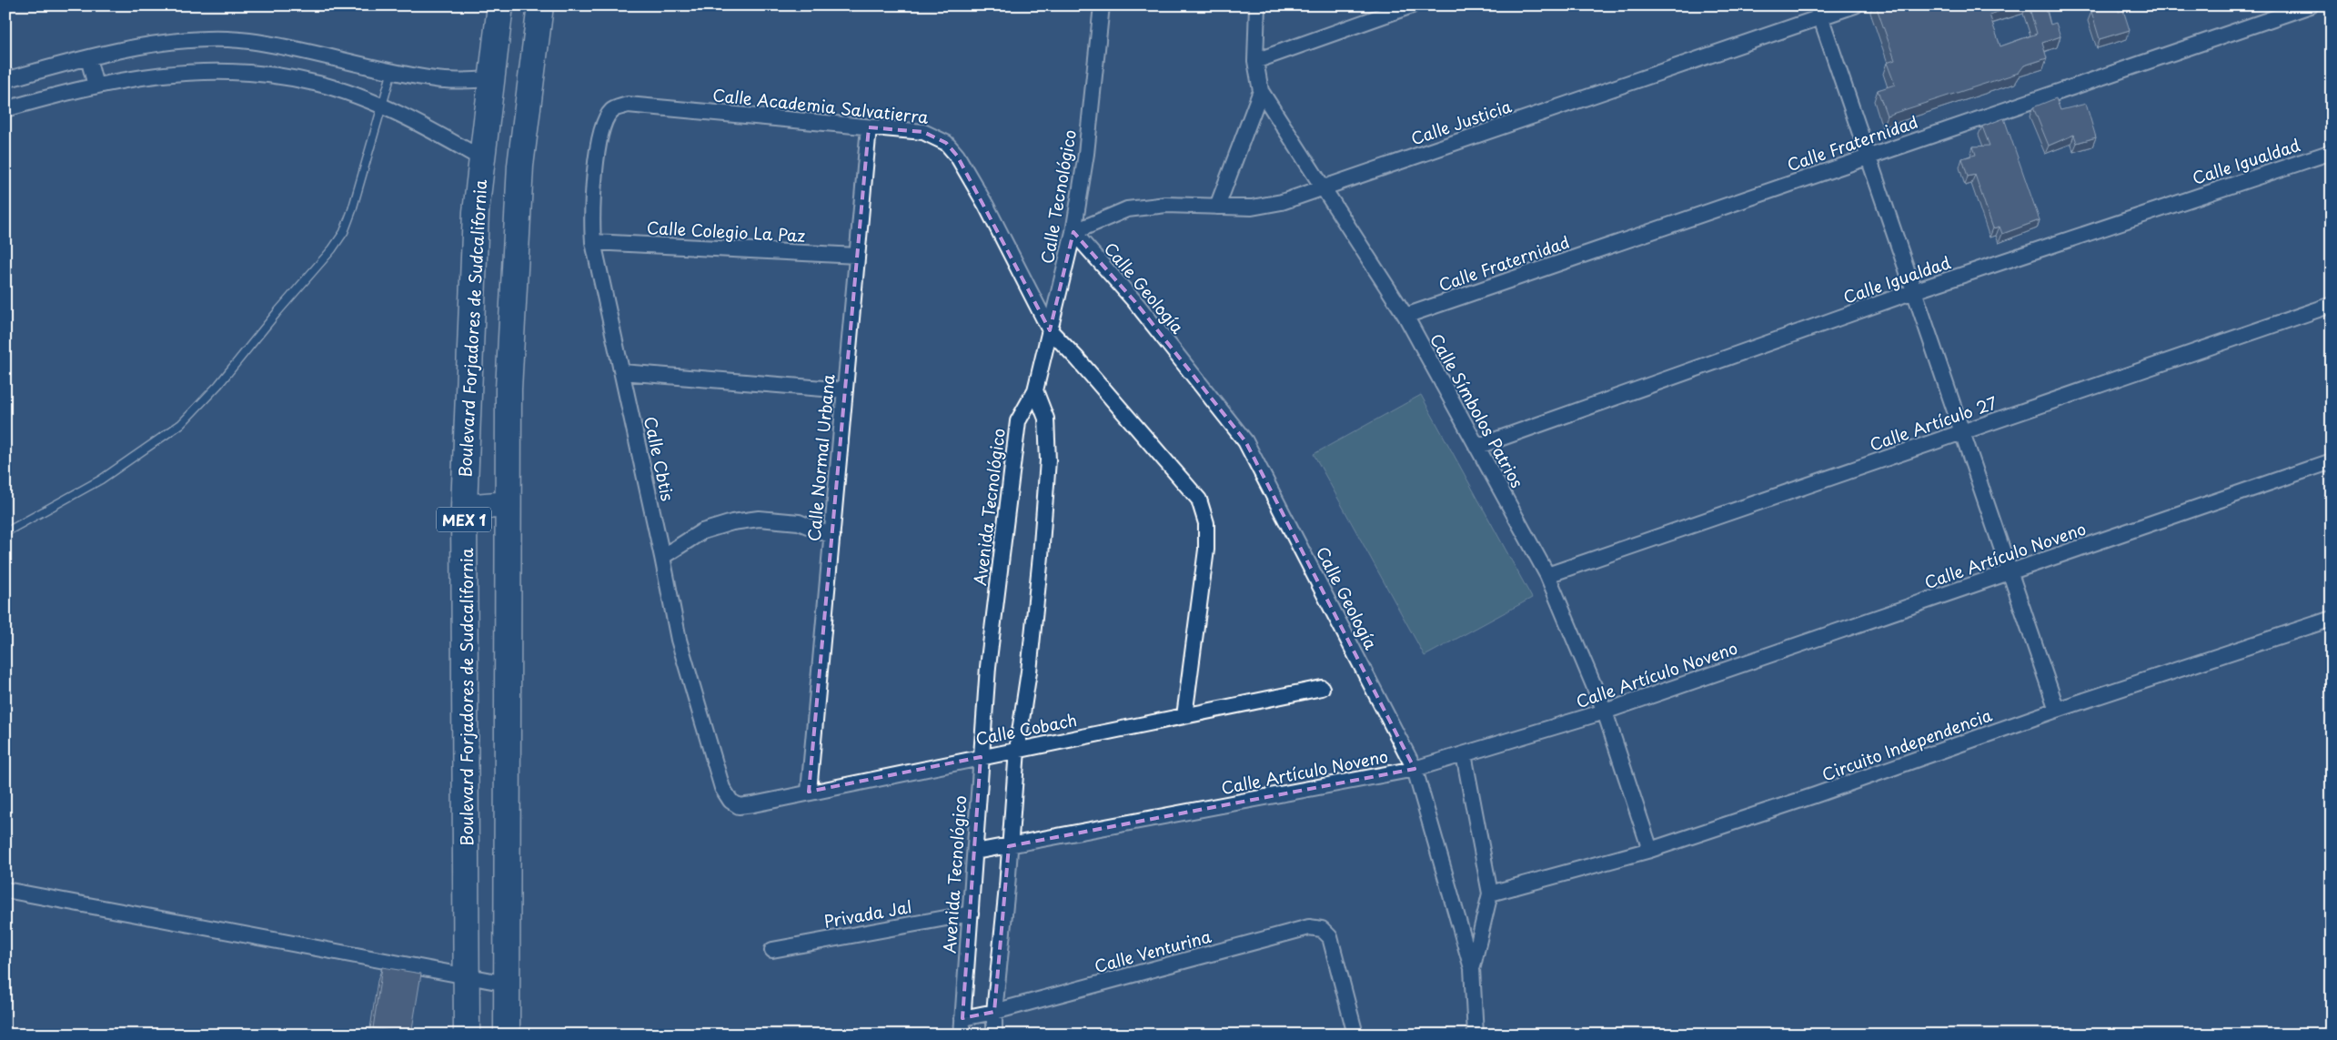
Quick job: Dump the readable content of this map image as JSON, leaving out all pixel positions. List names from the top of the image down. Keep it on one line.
{"streets":{"highway":["Boulevard Forjadores de Sudcalifornia","MEX 1"],"street":["Calle Academia Salvatierra","Calle Justicia","Calle Fraternidad","Calle Igualdad","Calle Tecnológico","Calle Colegio La Paz","Calle Geología","Calle Símbolos Patrios","Calle Artículo 27","Calle Normal Urbana","Calle Cbtis","Avenida Tecnológico","Calle Artículo Noveno","Calle Cobach","Circuito Independencia","Privada Jal","Calle Venturina"]},"crossings":[["Calle Academia Salvatierra","Calle Tecnológico"],["Calle Academia Salvatierra","Calle Normal Urbana"],["Calle Academia Salvatierra","Calle Cbtis"],["Calle Academia Salvatierra","Calle Cobach"],["Calle Justicia","Calle Tecnológico"],["Calle Justicia","Calle Geología"],["Calle Justicia","Calle Símbolos Patrios"],["Calle Fraternidad","Calle Símbolos Patrios"],["Calle Igualdad","Calle Símbolos Patrios"],["Calle Tecnológico","Calle Geología"],["Calle Tecnológico","Avenida Tecnológico"],["Calle Colegio La Paz","Calle Normal Urbana"],["Calle Colegio La Paz","Calle Cbtis"],["Calle Geología","Calle Artículo Noveno"],["Calle Símbolos Patrios","Calle Artículo 27"],["Calle Símbolos Patrios","Calle Artículo Noveno"],["Calle Símbolos Patrios","Circuito Independencia"],["Calle Normal Urbana","Calle Cobach"],["Calle Cbtis","Calle Cobach"],["Avenida Tecnológico","Calle Artículo Noveno"],["Avenida Tecnológico","Calle Cobach"],["Avenida Tecnológico","Privada Jal"],["Avenida Tecnológico","Calle Venturina"]]}
